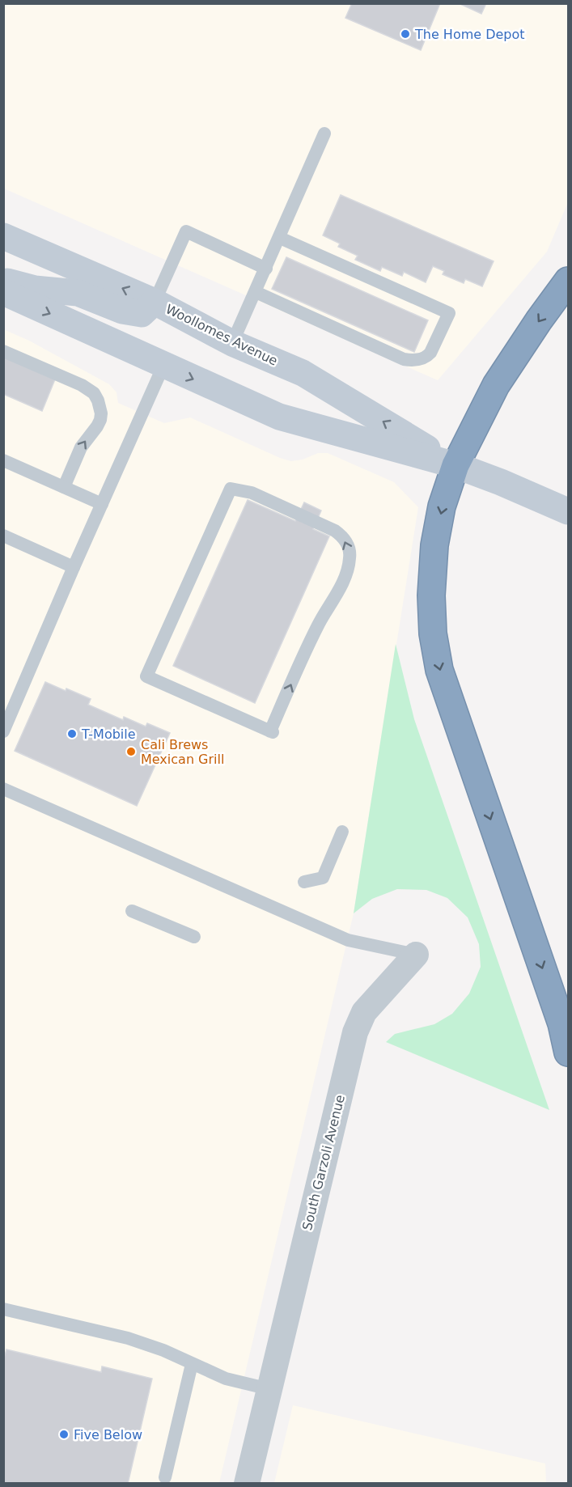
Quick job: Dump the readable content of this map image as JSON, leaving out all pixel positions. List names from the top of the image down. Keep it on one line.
{"streets":{"street":["Woollomes Avenue","South Garzoli Avenue"]},"places":["The Home Depot","T-Mobile","Cali Brews Mexican Grill","Five Below"]}
